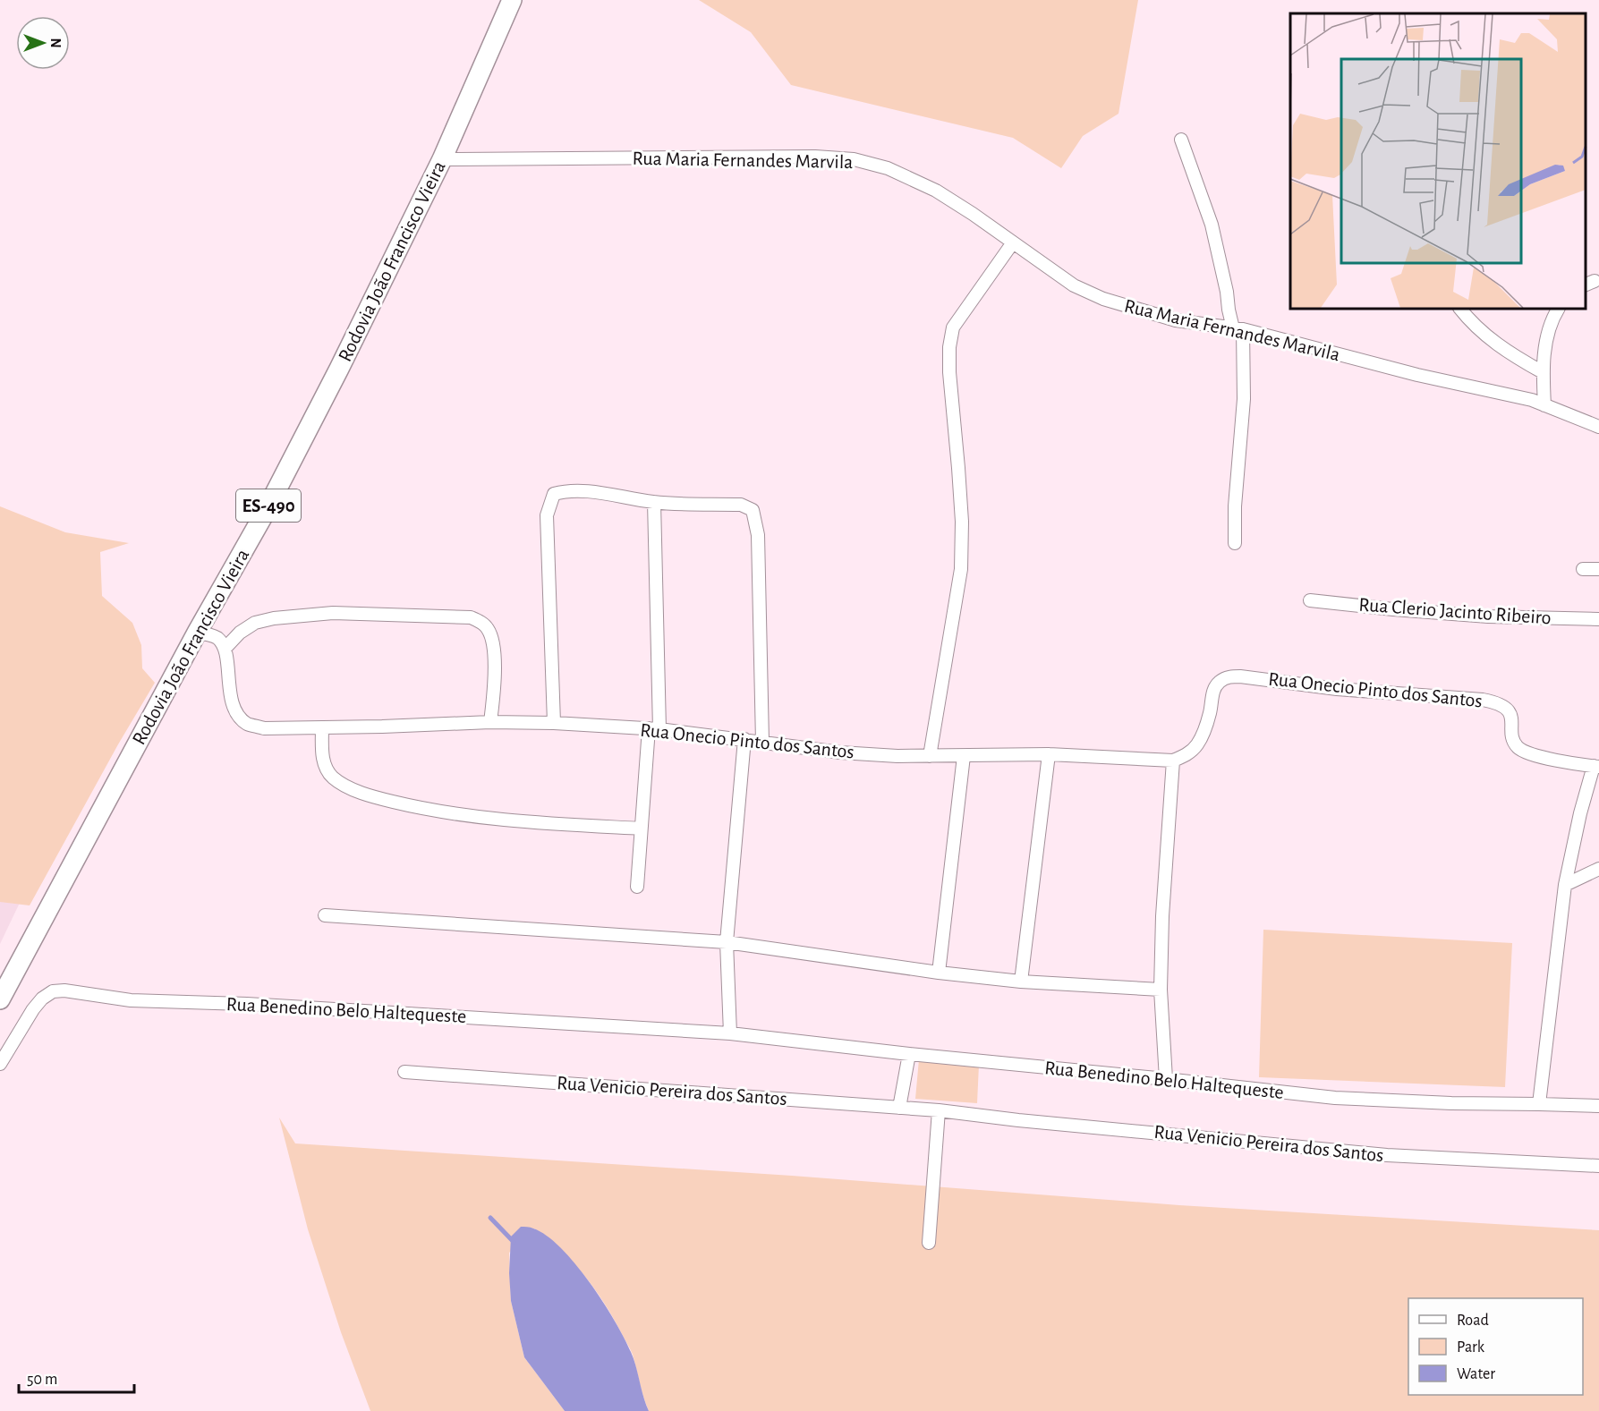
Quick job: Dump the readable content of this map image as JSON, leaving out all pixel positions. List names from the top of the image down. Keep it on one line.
{"streets":{"main road":["Rodovia João Francisco Vieira","ES-490"],"street":["Rua Maria Fernandes Marvila","Rua Clerio Jacinto Ribeiro","Rua Onecio Pinto dos Santos","Rua Benedino Belo Haltequeste","Rua Venicio Pereira dos Santos"]},"crossings":[["Rua Maria Fernandes Marvila","Rodovia João Francisco Vieira"],["Rua Onecio Pinto dos Santos","Rua Benedino Belo Haltequeste"]],"legend":["Road","Park","Water"],"scale_bar":"50 m","north":"right"}
